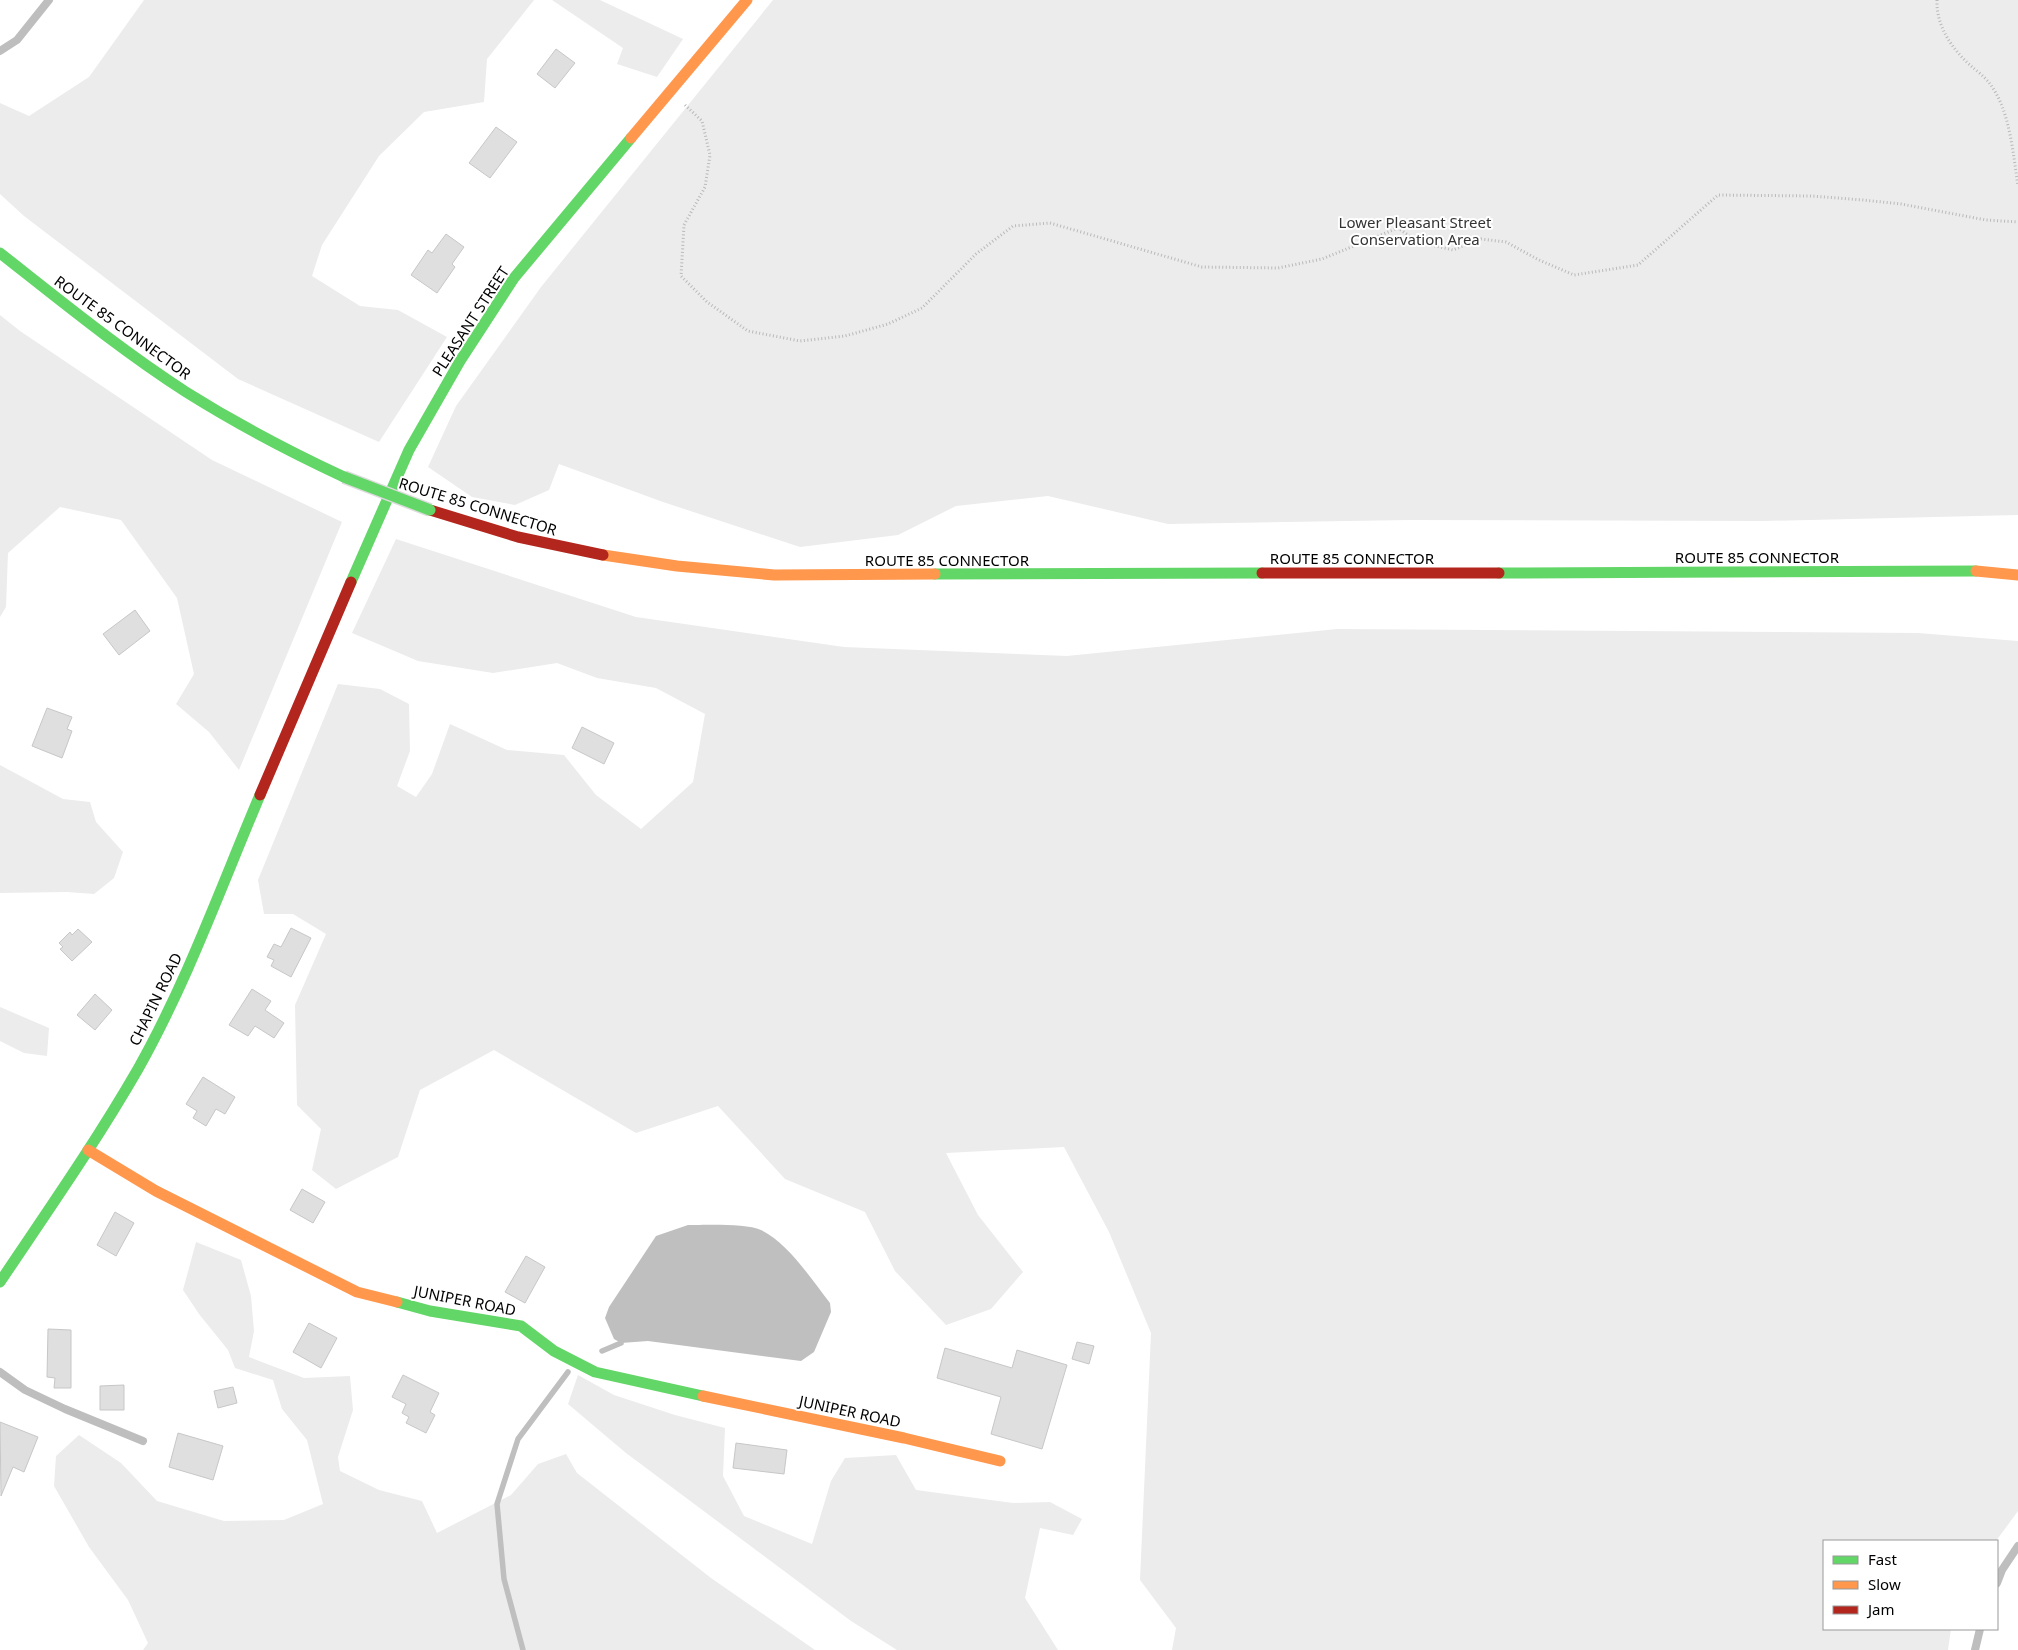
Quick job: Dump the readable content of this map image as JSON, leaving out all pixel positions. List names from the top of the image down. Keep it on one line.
{"streets":{"main road":["PLEASANT STREET","ROUTE 85 CONNECTOR","CHAPIN ROAD","JUNIPER ROAD"]},"crossings":[["PLEASANT STREET","CHAPIN ROAD"],["CHAPIN ROAD","JUNIPER ROAD"]],"parks":["Lower Pleasant Street Conservation Area"],"legend":["Fast","Slow","Jam"]}
